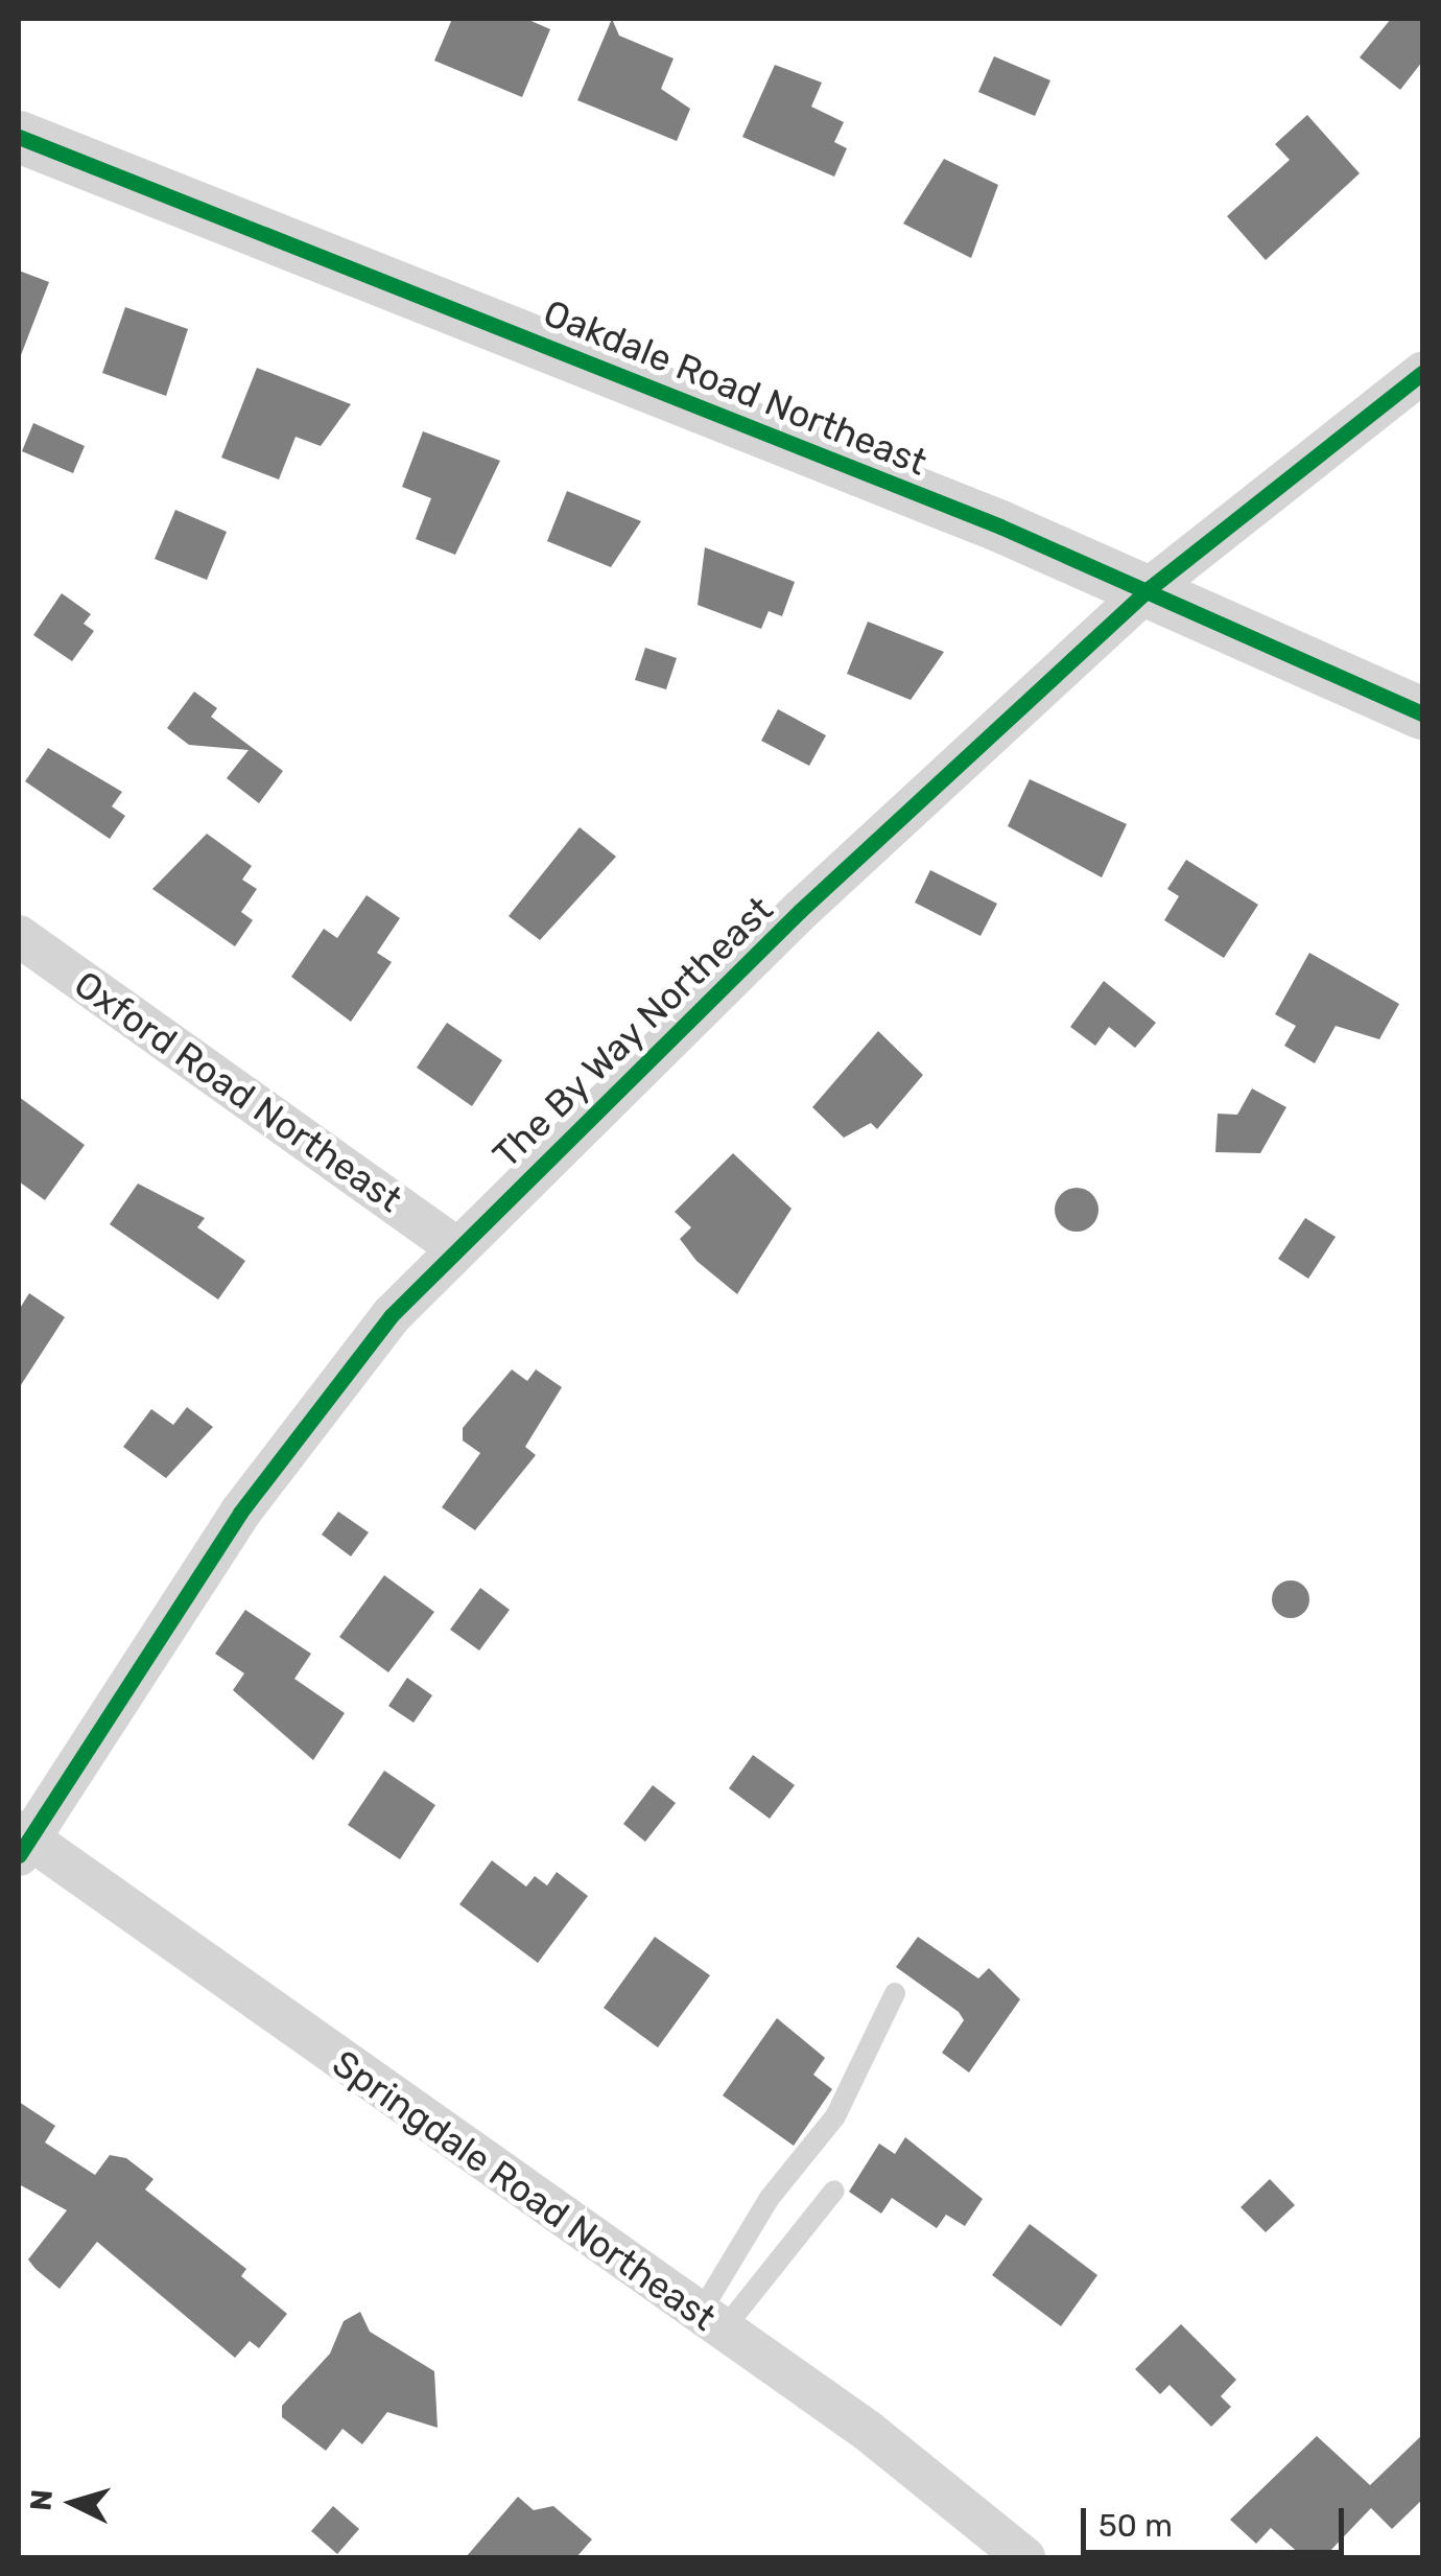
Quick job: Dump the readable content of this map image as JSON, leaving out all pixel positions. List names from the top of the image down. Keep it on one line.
{"streets":{"street":["Oakdale Road Northeast","The By Way Northeast","Oxford Road Northeast","Springdale Road Northeast"]},"crossings":[["Oakdale Road Northeast","The By Way Northeast"],["The By Way Northeast","Oxford Road Northeast"],["The By Way Northeast","Springdale Road Northeast"]],"scale_bar":"50 m","north":"left"}
